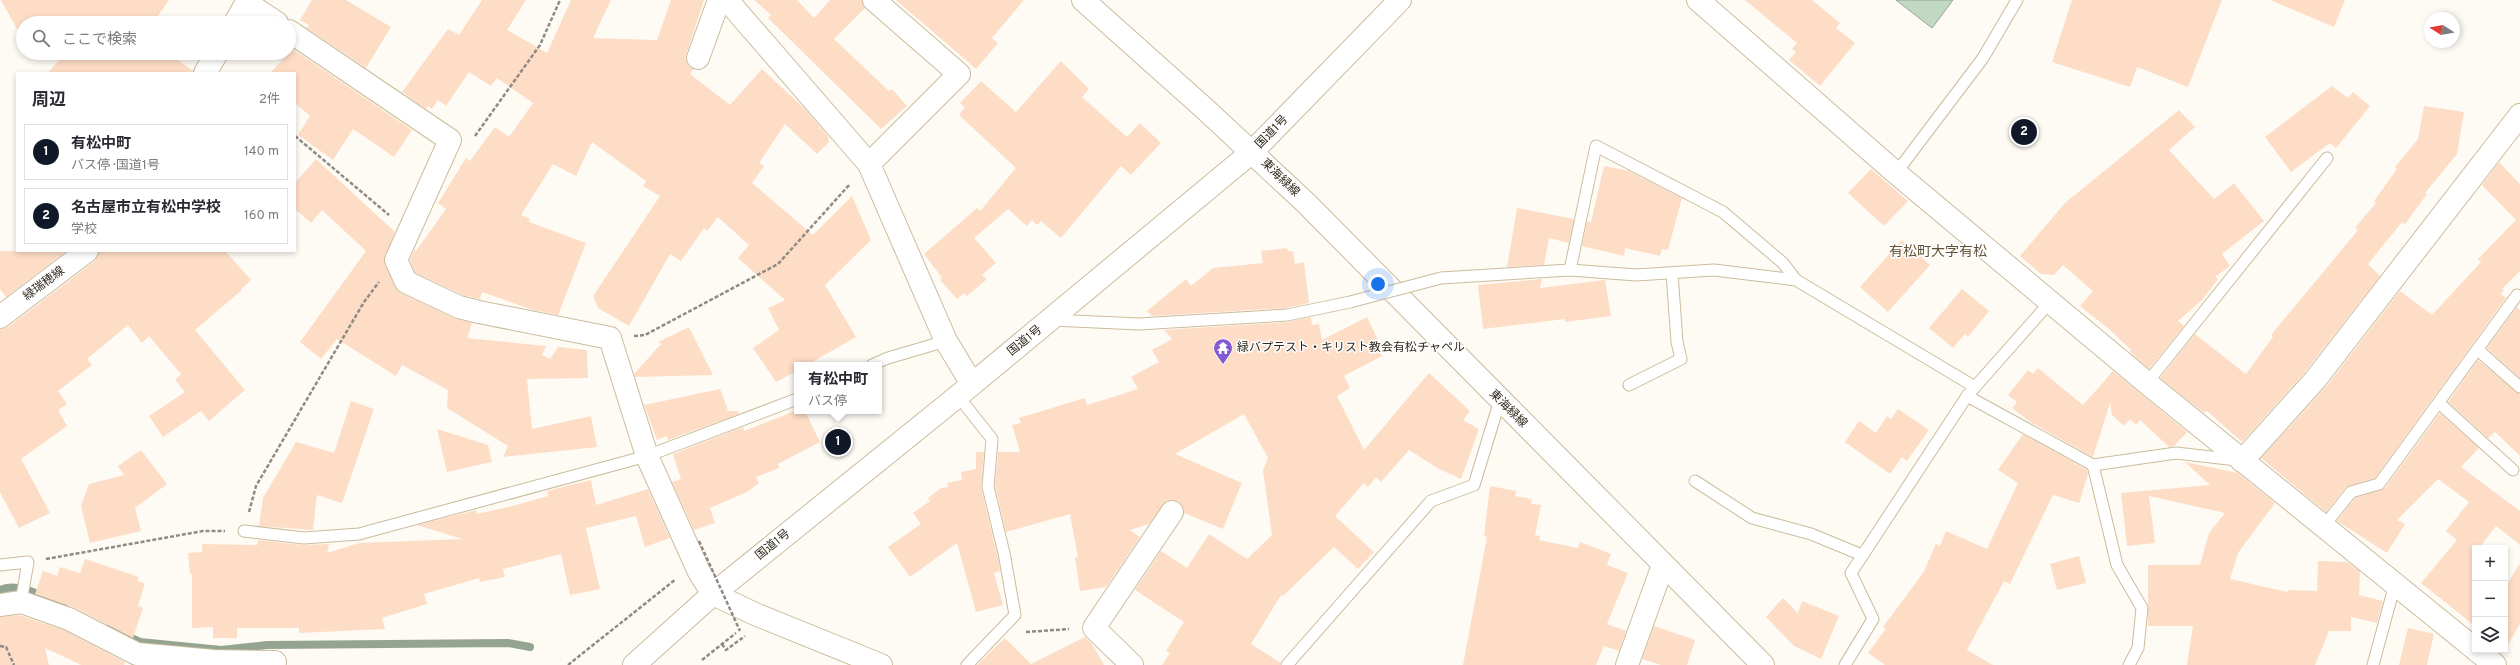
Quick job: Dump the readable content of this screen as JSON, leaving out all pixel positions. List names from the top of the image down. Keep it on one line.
{"streets":{"main road":["国道1号","東海緑線","緑瑞穂線"]},"crossings":[["国道1号","東海緑線"]],"districts":["有松町大字有松"],"places":{"temple":["緑バプテスト・キリスト教会有松チャペル"]},"north":"left","page":{"search":"ここで検索","heading":["周辺","2件"],"pins":["2","1"],"list":[{"mark":"1","name":"有松中町","note":"バス停 · 国道1号","value":"140 m"},{"mark":"2","name":"名古屋市立有松中学校","note":"学校","value":"160 m"}],"popup":["有松中町","バス停"],"map_buttons":["+","−"]}}
